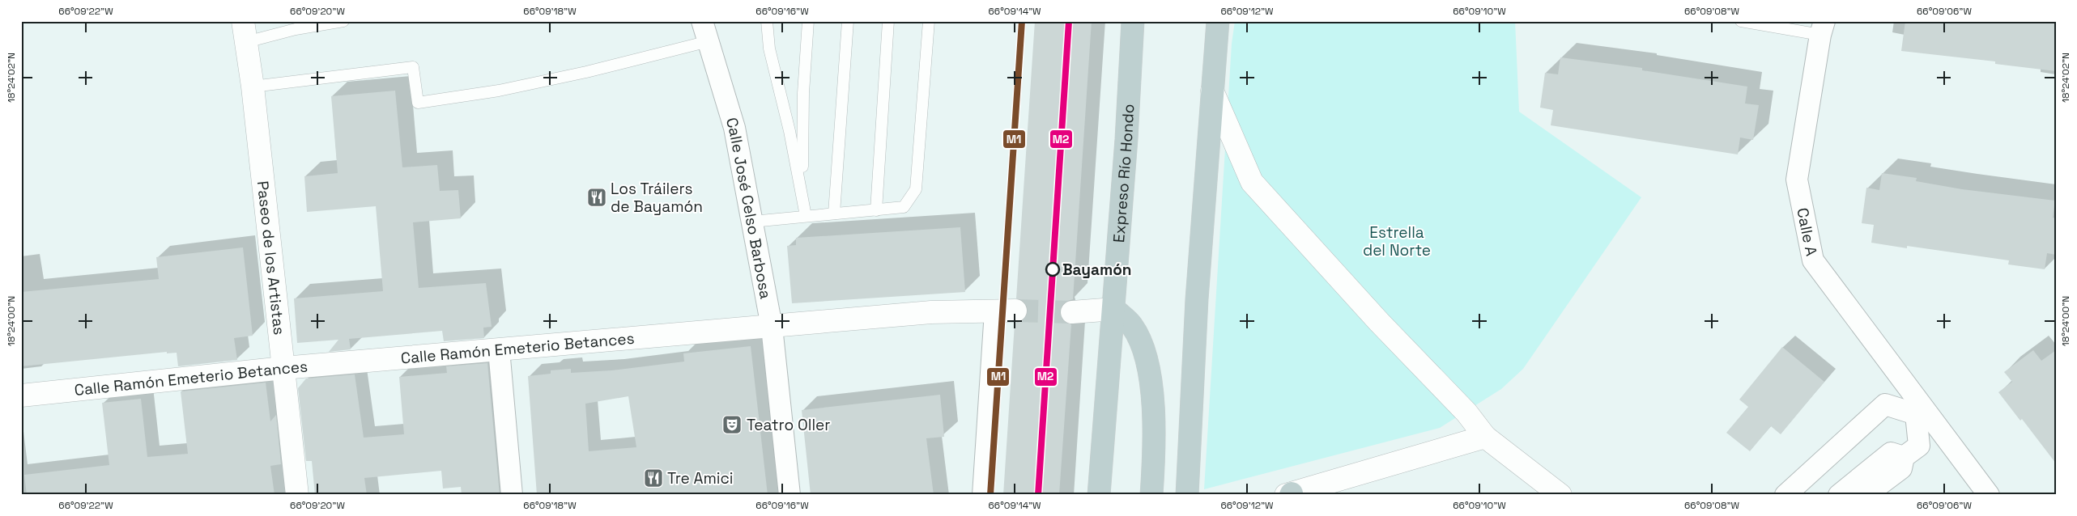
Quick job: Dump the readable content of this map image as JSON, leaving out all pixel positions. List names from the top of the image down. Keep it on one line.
{"streets":{"highway":["Expreso Río Hondo"],"street":["Calle José Celso Barbosa","Calle A","Paseo de los Artistas","Calle Ramón Emeterio Betances"]},"crossings":[["Calle José Celso Barbosa","Calle Ramón Emeterio Betances"],["Paseo de los Artistas","Calle Ramón Emeterio Betances"]],"parks":["Estrella del Norte"],"places":{"restaurant":["Los Tráilers de Bayamón","Tre Amici"],"other":["Bayamón"],"theatre":["Teatro Oller"]},"lines":["transit line M1","transit line M2"],"coordinates":["66°09'22\"W","66°09'20\"W","66°09'18\"W","66°09'16\"W","66°09'14\"W","66°09'12\"W","66°09'10\"W","66°09'08\"W","66°09'06\"W","18°24'02\"N","18°24'00\"N"]}
